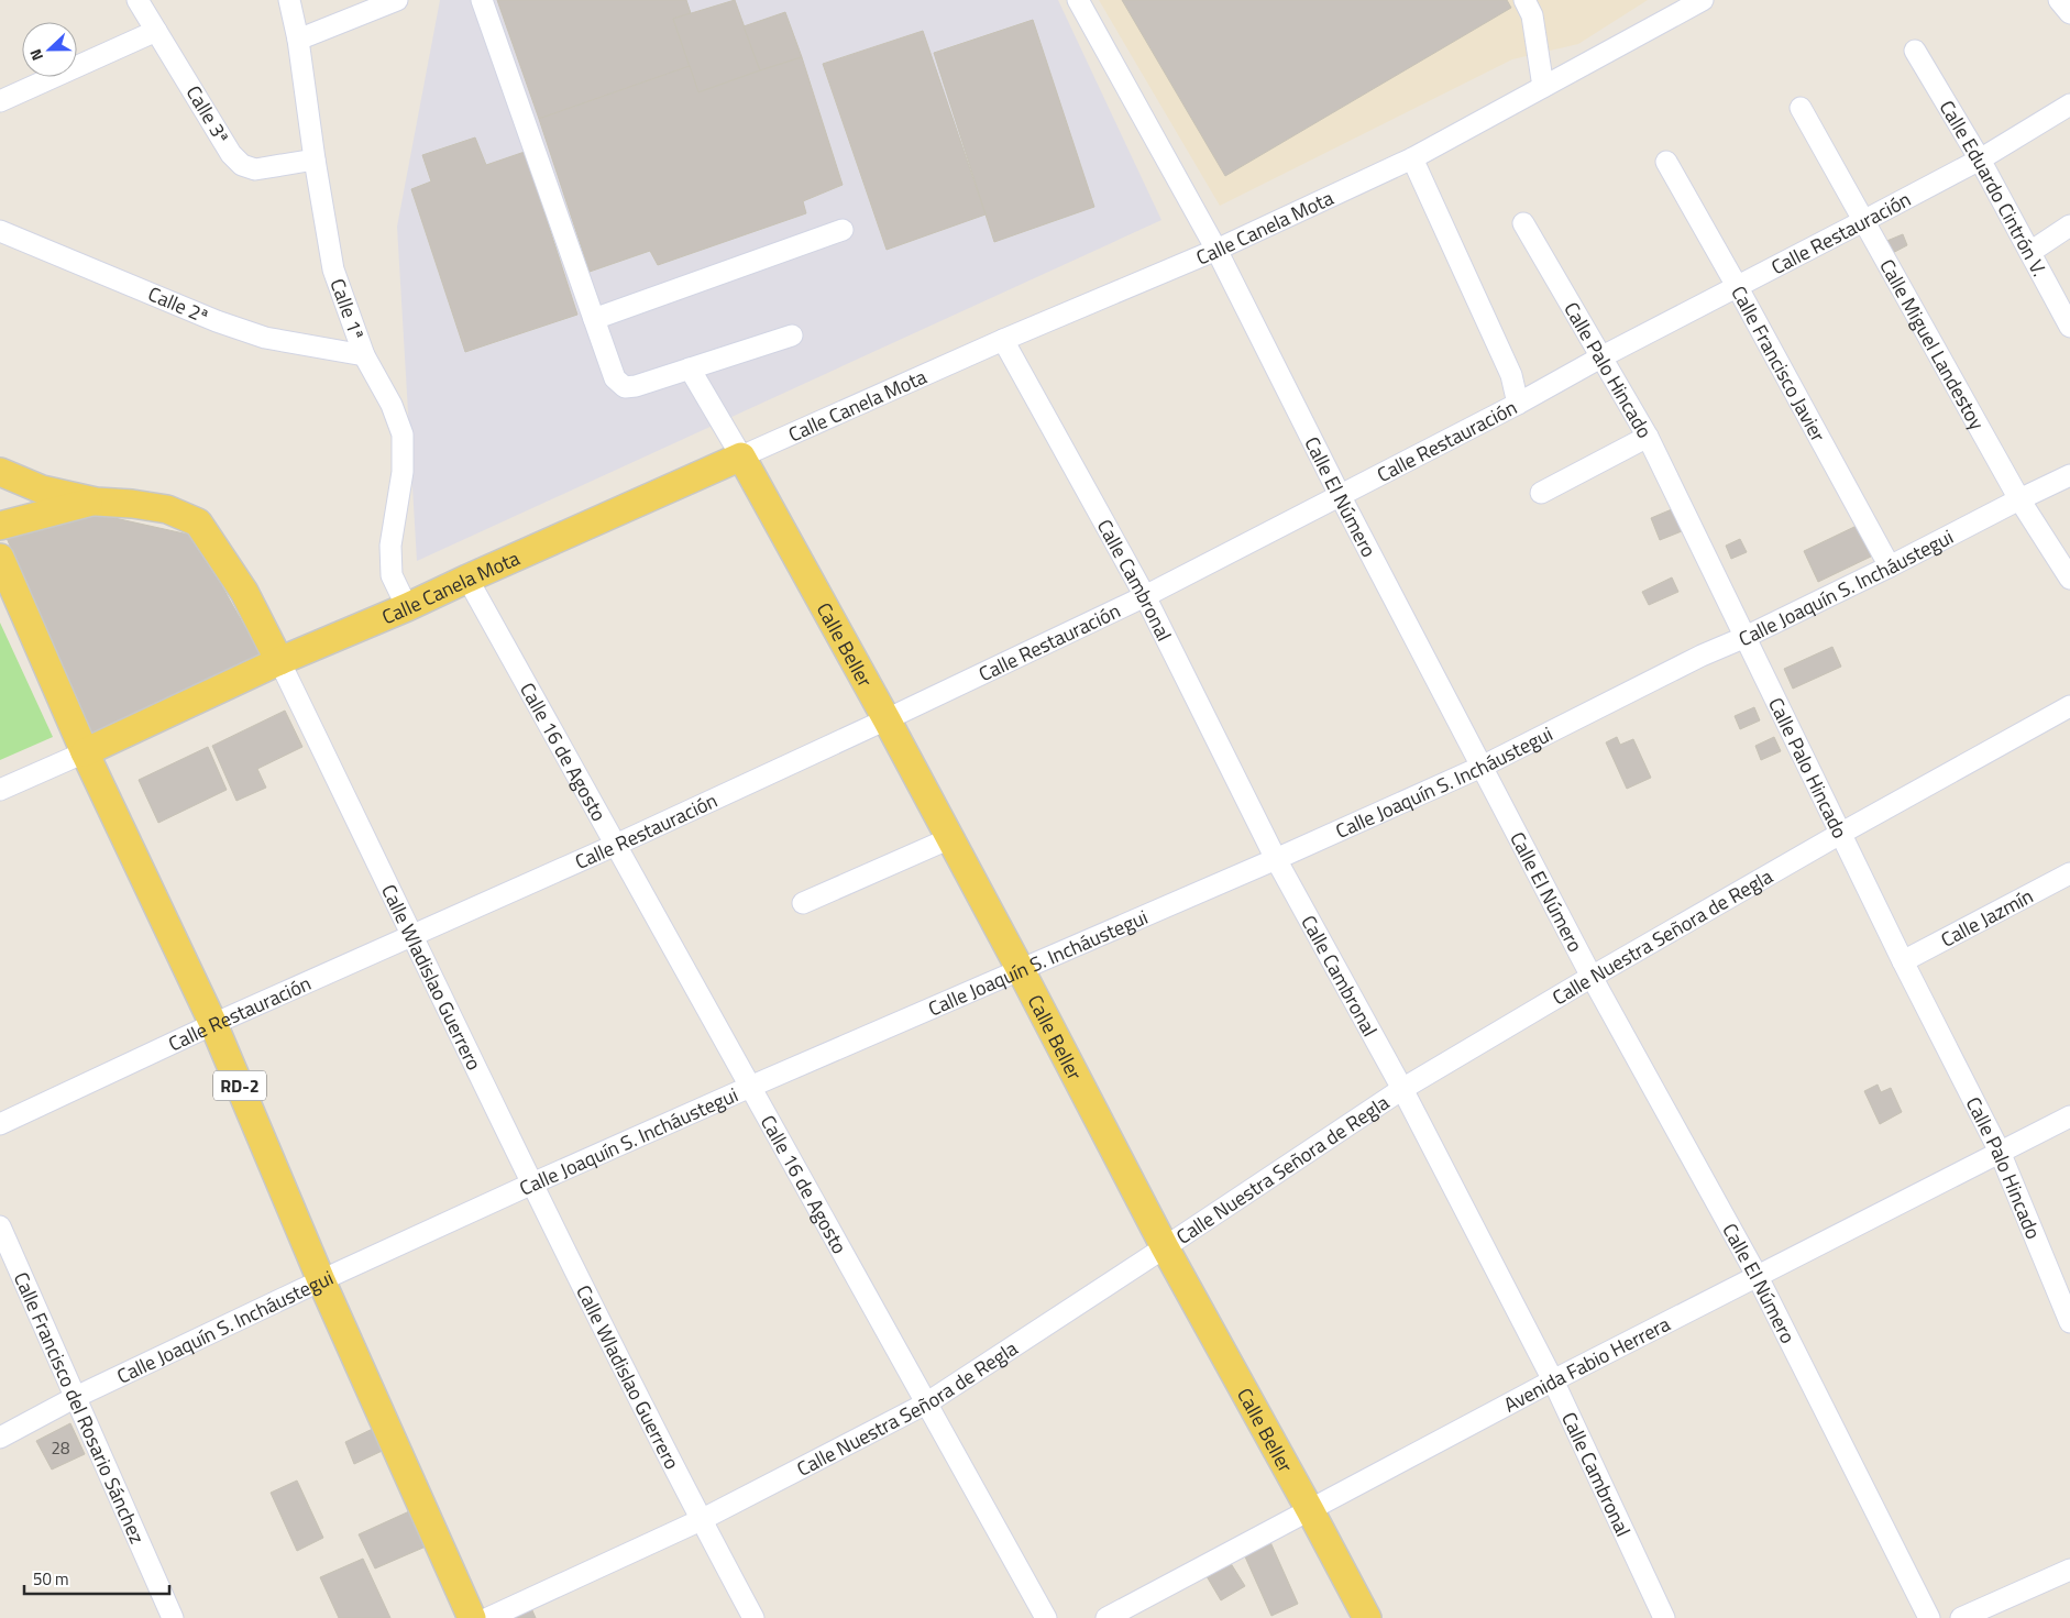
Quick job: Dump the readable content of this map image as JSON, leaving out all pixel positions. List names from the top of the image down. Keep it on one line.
{"streets":{"main road":["Calle Canela Mota","Calle Beller","Calle Wladislao Guerrero","RD-2"],"street":["Calle 3ª","Calle Eduardo Cintrón V.","Calle Restauración","Calle 2ª","Calle 1ª","Calle Miguel Landestoy","Calle Francisco Javier","Calle Palo Hincado","Calle El Número","Calle Cambronal","Calle Joaquín S. Incháustegui","Calle 16 de Agosto","Calle Jazmín","Calle Nuestra Señora de Regla","Avenida Fabio Herrera","Calle Francisco del Rosario Sánchez"]},"crossings":[["Calle 3ª","Calle 1ª"],["Calle Eduardo Cintrón V.","Calle Restauración"],["Calle Canela Mota","Calle 1ª"],["Calle Canela Mota","Calle El Número"],["Calle Canela Mota","Calle Cambronal"],["Calle Canela Mota","Calle Beller"],["Calle Canela Mota","Calle 16 de Agosto"],["Calle Canela Mota","Calle Wladislao Guerrero"],["Calle Canela Mota","RD-2"],["Calle Restauración","Calle Miguel Landestoy"],["Calle Restauración","Calle Francisco Javier"],["Calle Restauración","Calle Palo Hincado"],["Calle Restauración","Calle El Número"],["Calle Restauración","Calle Cambronal"],["Calle Restauración","Calle Beller"],["Calle Restauración","Calle 16 de Agosto"],["Calle Restauración","Calle Wladislao Guerrero"],["Calle Restauración","RD-2"],["Calle 2ª","Calle 1ª"],["Calle Miguel Landestoy","Calle Joaquín S. Incháustegui"],["Calle Francisco Javier","Calle Joaquín S. Incháustegui"],["Calle Palo Hincado","Calle Joaquín S. Incháustegui"],["Calle Palo Hincado","Calle Jazmín"],["Calle Palo Hincado","Calle Nuestra Señora de Regla"],["Calle Palo Hincado","Avenida Fabio Herrera"],["Calle El Número","Calle Joaquín S. Incháustegui"],["Calle El Número","Calle Nuestra Señora de Regla"],["Calle El Número","Avenida Fabio Herrera"],["Calle Cambronal","Calle Joaquín S. Incháustegui"],["Calle Cambronal","Calle Nuestra Señora de Regla"],["Calle Cambronal","Avenida Fabio Herrera"],["Calle Joaquín S. Incháustegui","Calle Beller"],["Calle Joaquín S. Incháustegui","Calle 16 de Agosto"],["Calle Joaquín S. Incháustegui","Calle Wladislao Guerrero"],["Calle Joaquín S. Incháustegui","RD-2"],["Calle Joaquín S. Incháustegui","Calle Francisco del Rosario Sánchez"],["Calle Beller","Calle Nuestra Señora de Regla"],["Calle Beller","Avenida Fabio Herrera"],["Calle 16 de Agosto","Calle Nuestra Señora de Regla"],["Calle Nuestra Señora de Regla","Calle Wladislao Guerrero"]],"house_numbers":["28"],"scale_bar":"50 m","north":"left"}
